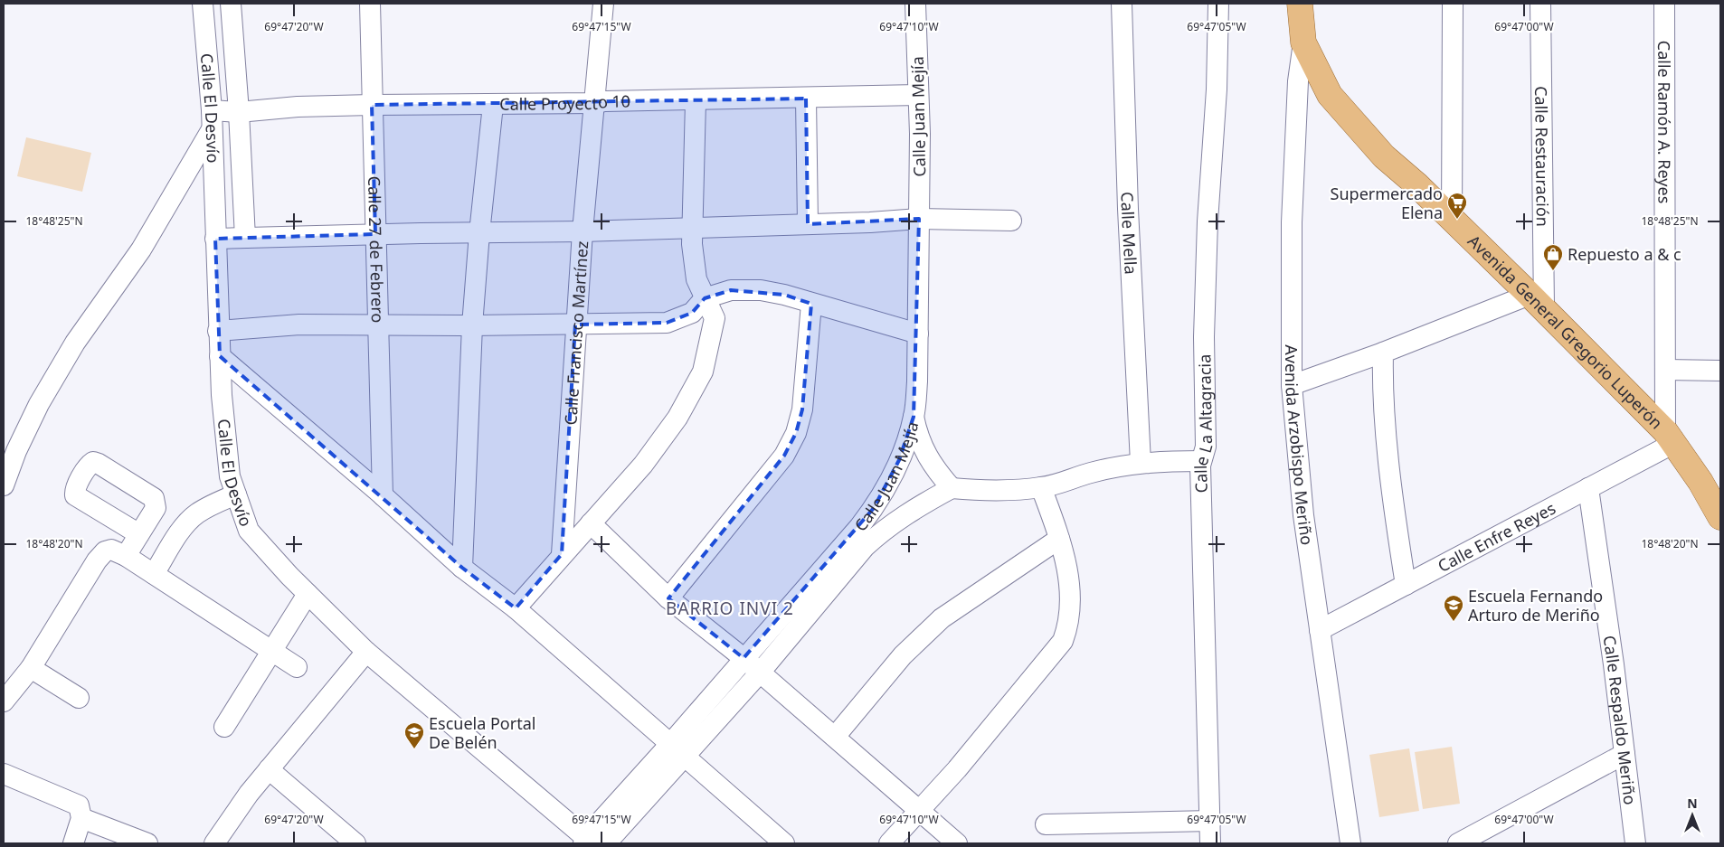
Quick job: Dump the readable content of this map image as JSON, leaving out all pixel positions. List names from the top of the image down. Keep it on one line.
{"streets":{"main road":["Avenida General Gregorio Luperón"],"street":["Calle Proyecto 10","Calle El Desvío","Calle Juan Mejía","Calle Ramón A. Reyes","Calle Restauración","Calle Mella","Calle 27 de Febrero","Calle Francisco Martínez","Calle La Altagracia","Avenida Arzobispo Meriño","Calle Enfre Reyes","Calle Respaldo Meriño"]},"crossings":[["Calle Proyecto 10","Calle El Desvío"],["Calle Proyecto 10","Calle Juan Mejía"],["Calle Proyecto 10","Calle 27 de Febrero"],["Calle Proyecto 10","Calle Francisco Martínez"],["Calle El Desvío","Calle Juan Mejía"],["Calle Ramón A. Reyes","Avenida General Gregorio Luperón"],["Calle Ramón A. Reyes","Calle Enfre Reyes"],["Calle Restauración","Avenida General Gregorio Luperón"],["Avenida General Gregorio Luperón","Avenida Arzobispo Meriño"],["Avenida General Gregorio Luperón","Calle Enfre Reyes"],["Avenida Arzobispo Meriño","Calle Enfre Reyes"],["Calle Enfre Reyes","Calle Respaldo Meriño"]],"districts":["BARRIO INVI 2"],"places":{"supermarket":["Supermercado Elena"],"shop":["Repuesto a & c"],"school or university":["Escuela Fernando Arturo de Meriño","Escuela Portal De Belén"]},"north":"top","coordinates":["69°47'20\"W","69°47'15\"W","69°47'10\"W","69°47'05\"W","69°47'00\"W","18°48'25\"N","18°48'20\"N"]}
